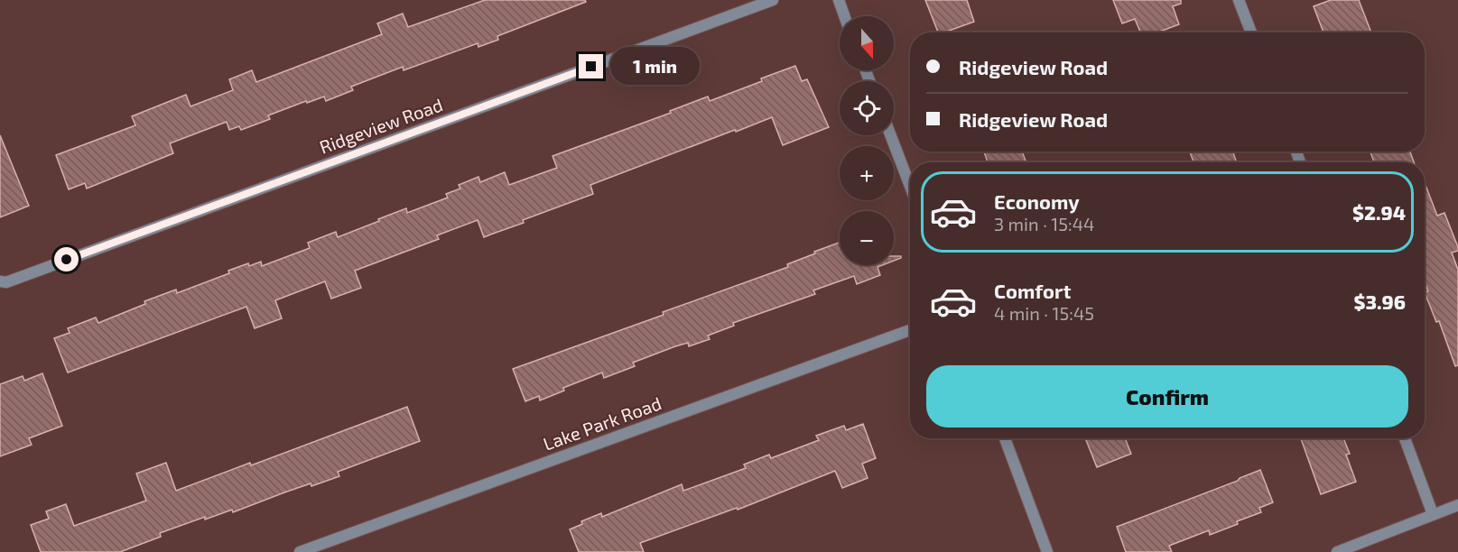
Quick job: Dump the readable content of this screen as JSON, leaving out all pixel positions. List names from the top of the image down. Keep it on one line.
{"streets":{"street":["Ridgeview Road","Lake Park Road"]},"north":"bottom","page":{"map_buttons":["+","−"],"banner":["Ridgeview Road","Ridgeview Road"],"bubble":"1 min","list":[{"name":"Economy","note":"3 min · 15:44","value":"$2.94"},{"name":"Comfort","note":"4 min · 15:45","value":"$3.96"}],"buttons":"Confirm"}}
